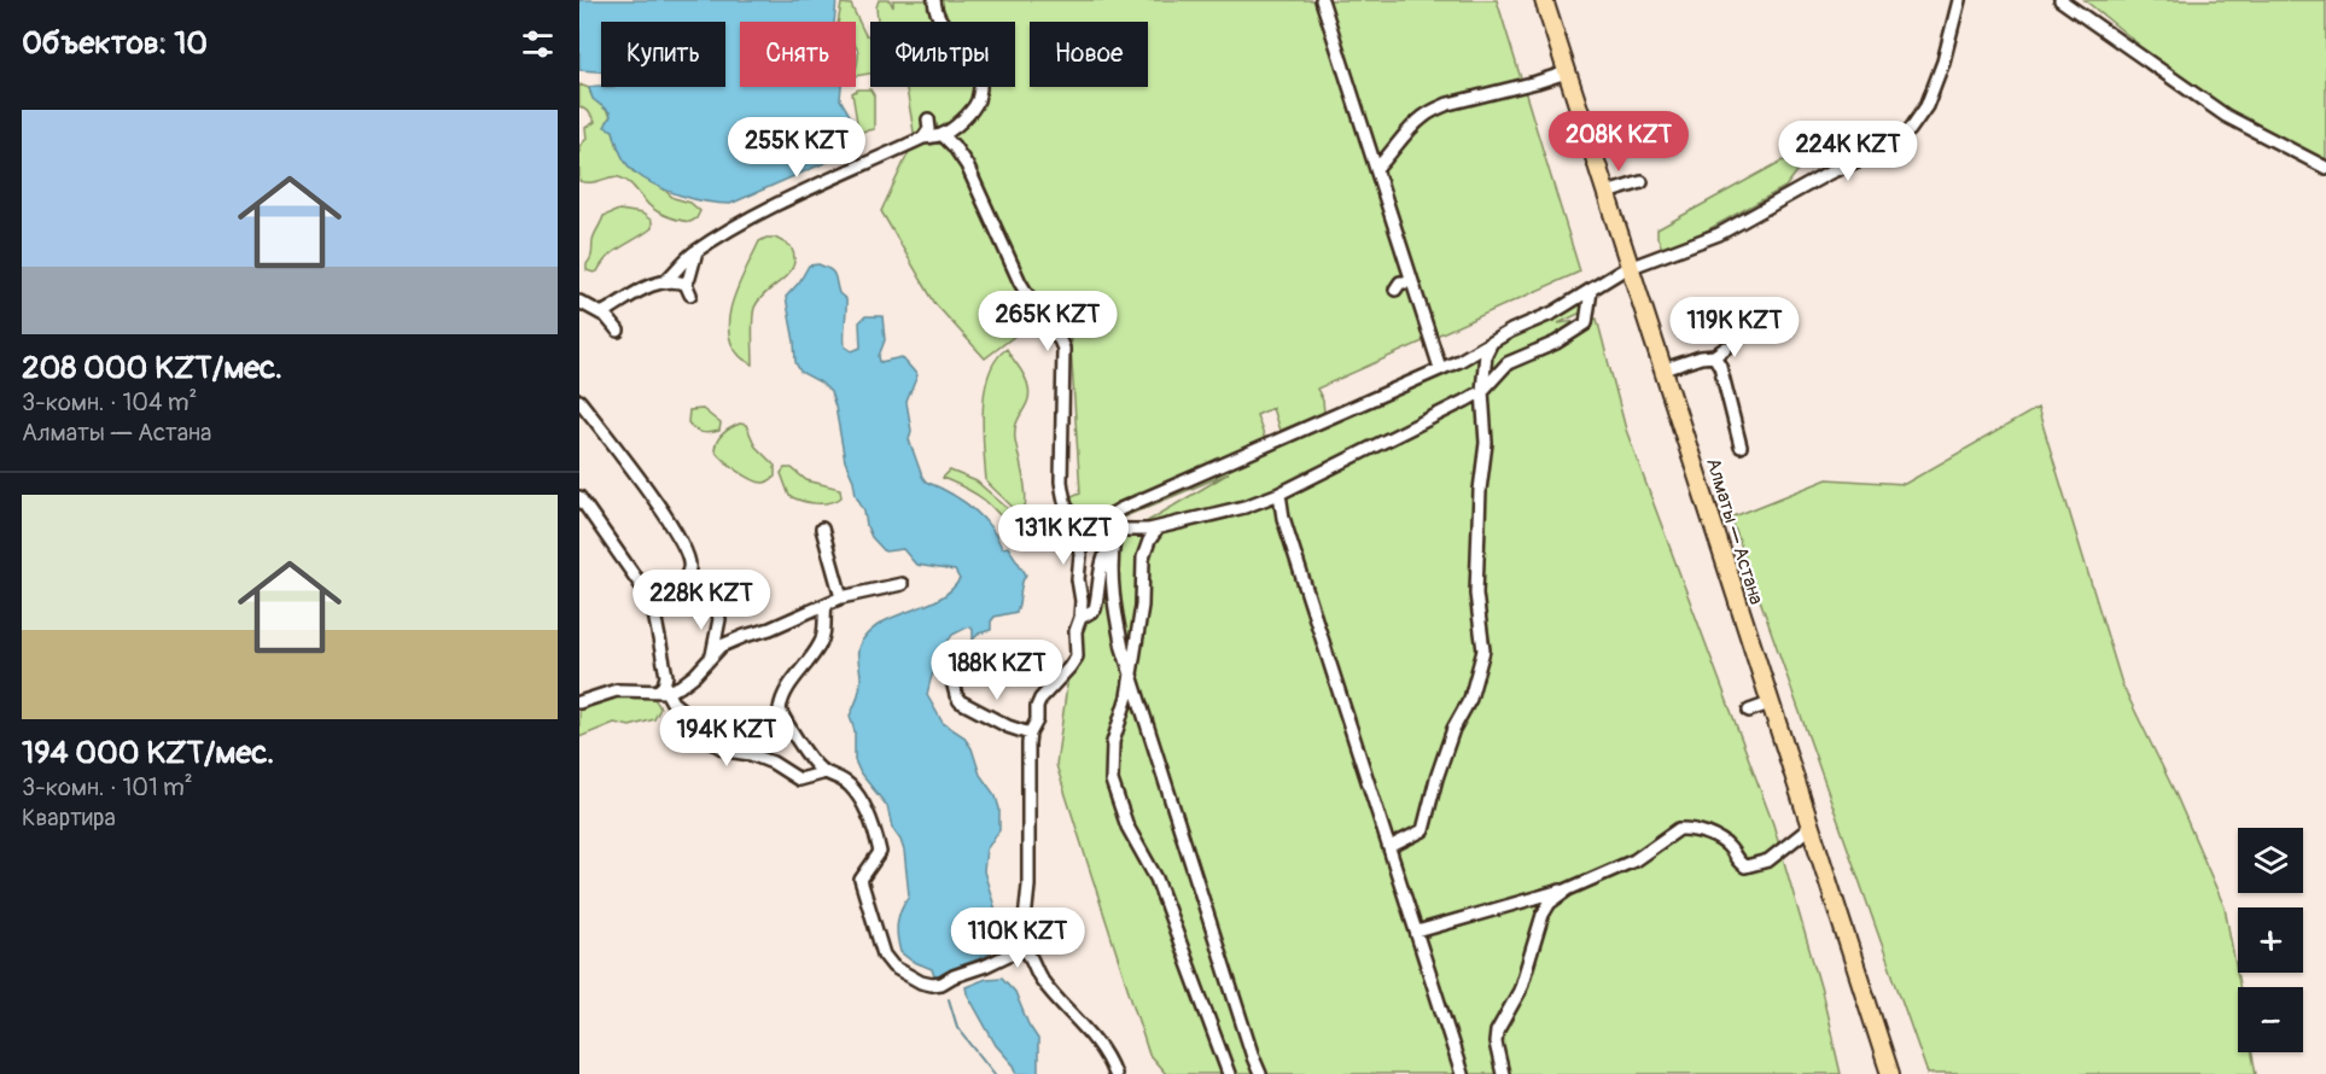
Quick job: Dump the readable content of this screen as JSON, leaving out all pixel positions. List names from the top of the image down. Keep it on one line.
{"streets":{"highway":["Алматы — Астана"]},"page":{"heading":"Объектов: 10","chip":["Купить","Снять","Фильтры","Новое"],"list":[{"name":"208 000 KZT/мес.","note":"3-комн. · 104 m² · Алматы — Астана"},{"name":"194 000 KZT/мес.","note":"3-комн. · 101 m² · Квартира"}],"price":["208K KZT","255K KZT","224K KZT","265K KZT","119K KZT","131K KZT","228K KZT","188K KZT","194K KZT","110K KZT"],"map_buttons":["+","−"]}}
